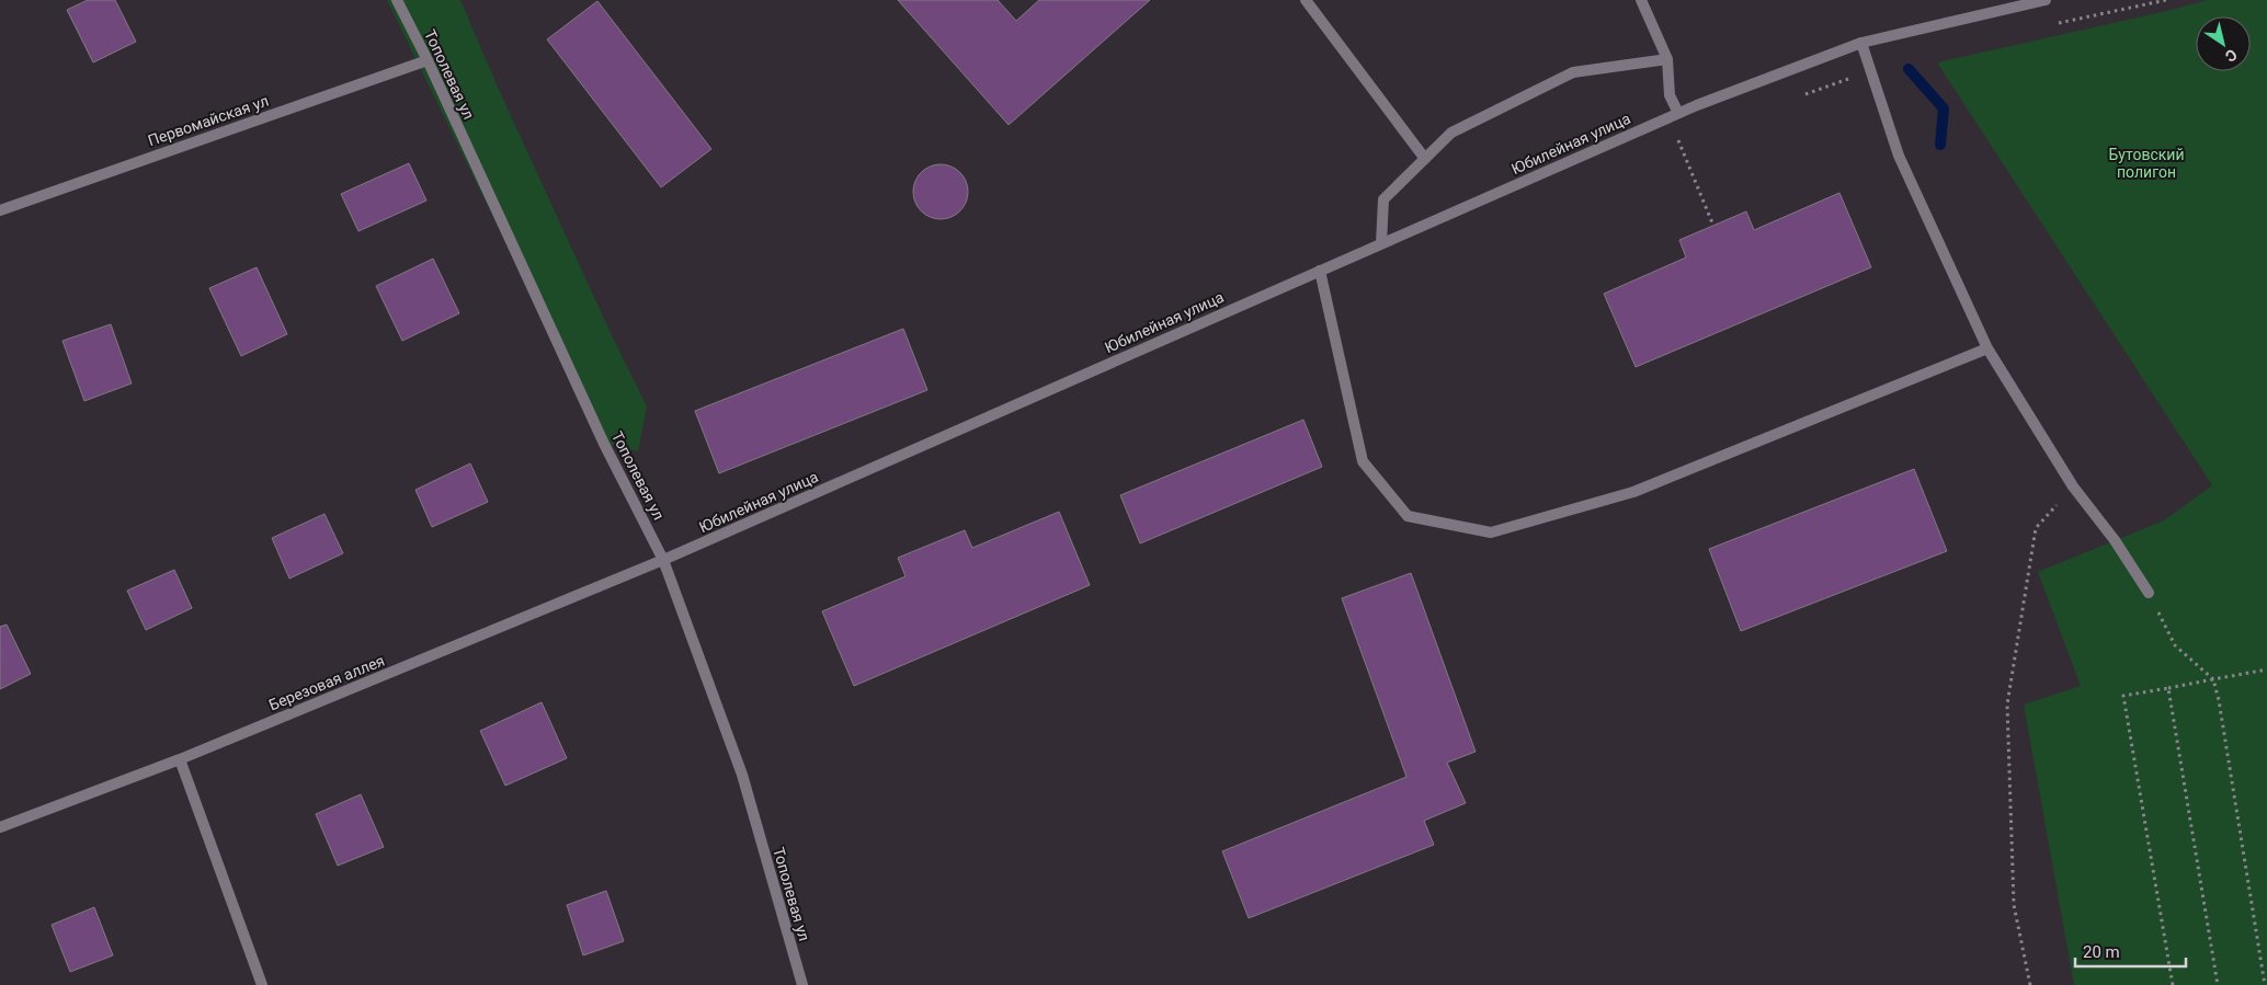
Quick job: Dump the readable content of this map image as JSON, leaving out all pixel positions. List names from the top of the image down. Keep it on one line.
{"streets":{"street":["Тополевая ул","Первомайская ул","Юбилейная улица","Березовая аллея"]},"crossings":[["Тополевая ул","Первомайская ул"],["Тополевая ул","Юбилейная улица"],["Тополевая ул","Березовая аллея"],["Юбилейная улица","Березовая аллея"]],"parks":["Бутовский полигон"],"scale_bar":"20 m","north":"bottom right"}
